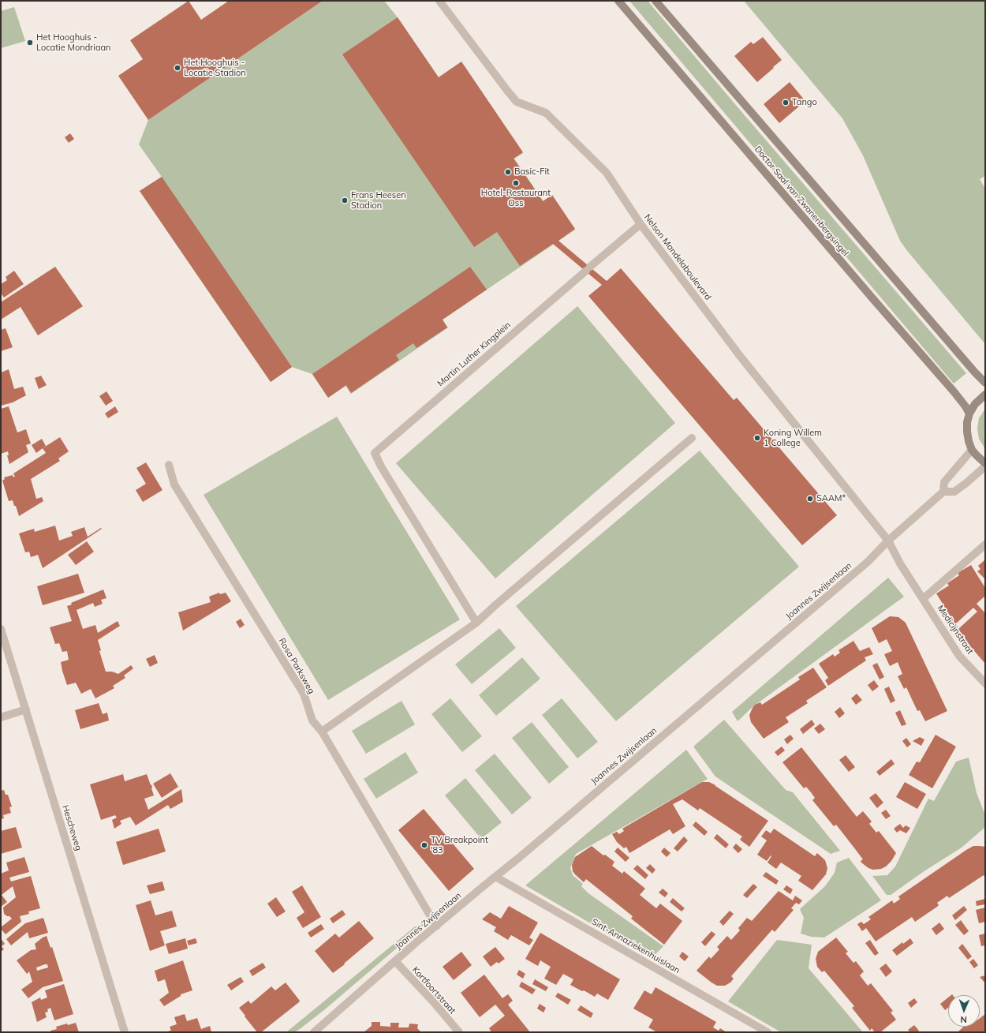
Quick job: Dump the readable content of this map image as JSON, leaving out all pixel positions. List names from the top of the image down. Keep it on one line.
{"streets":{"main road":["Doctor Saal van Zwanenbergsingel"],"street":["Nelson Mandelaboulevard","Martin Luther Kingplein","Joannes Zwijsenlaan","Medicijnstraat","Rosa Parksweg","Hescheweg","Sint-Annaziekenhuislaan","Kortfoortstraat"]},"crossings":[["Nelson Mandelaboulevard","Martin Luther Kingplein"],["Nelson Mandelaboulevard","Joannes Zwijsenlaan"],["Nelson Mandelaboulevard","Medicijnstraat"],["Joannes Zwijsenlaan","Medicijnstraat"],["Joannes Zwijsenlaan","Rosa Parksweg"],["Joannes Zwijsenlaan","Sint-Annaziekenhuislaan"],["Joannes Zwijsenlaan","Kortfoortstraat"]],"places":["Het Hooghuis - Locatie Mondriaan","Het Hooghuis - Locatie Stadion","Tango","Basic-Fit","Hotel-Restaurant Oss","Frans Heesen Stadion","Koning Willem 1 College","SAAM*","TV Breakpoint '83"],"north":"bottom"}
